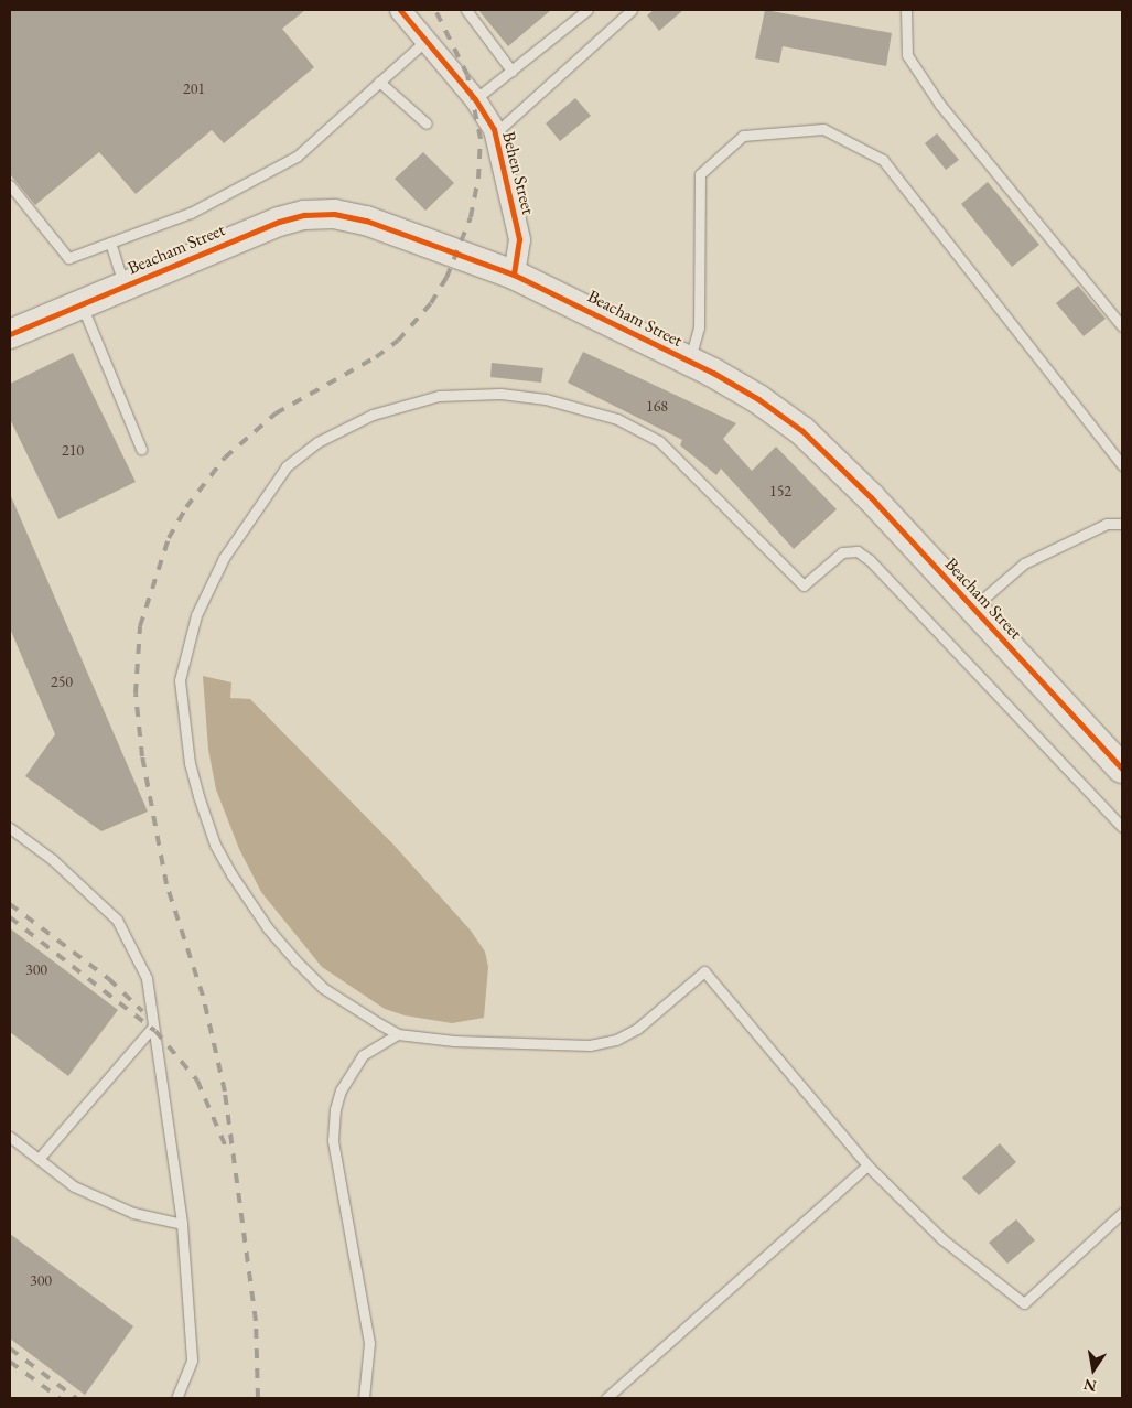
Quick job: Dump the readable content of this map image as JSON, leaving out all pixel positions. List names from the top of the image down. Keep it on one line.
{"streets":{"main road":["Beacham Street"],"street":["Behen Street"]},"crossings":[["Behen Street","Beacham Street"]],"house_numbers":["201","168","210","152","250","300","300"],"north":"bottom"}
